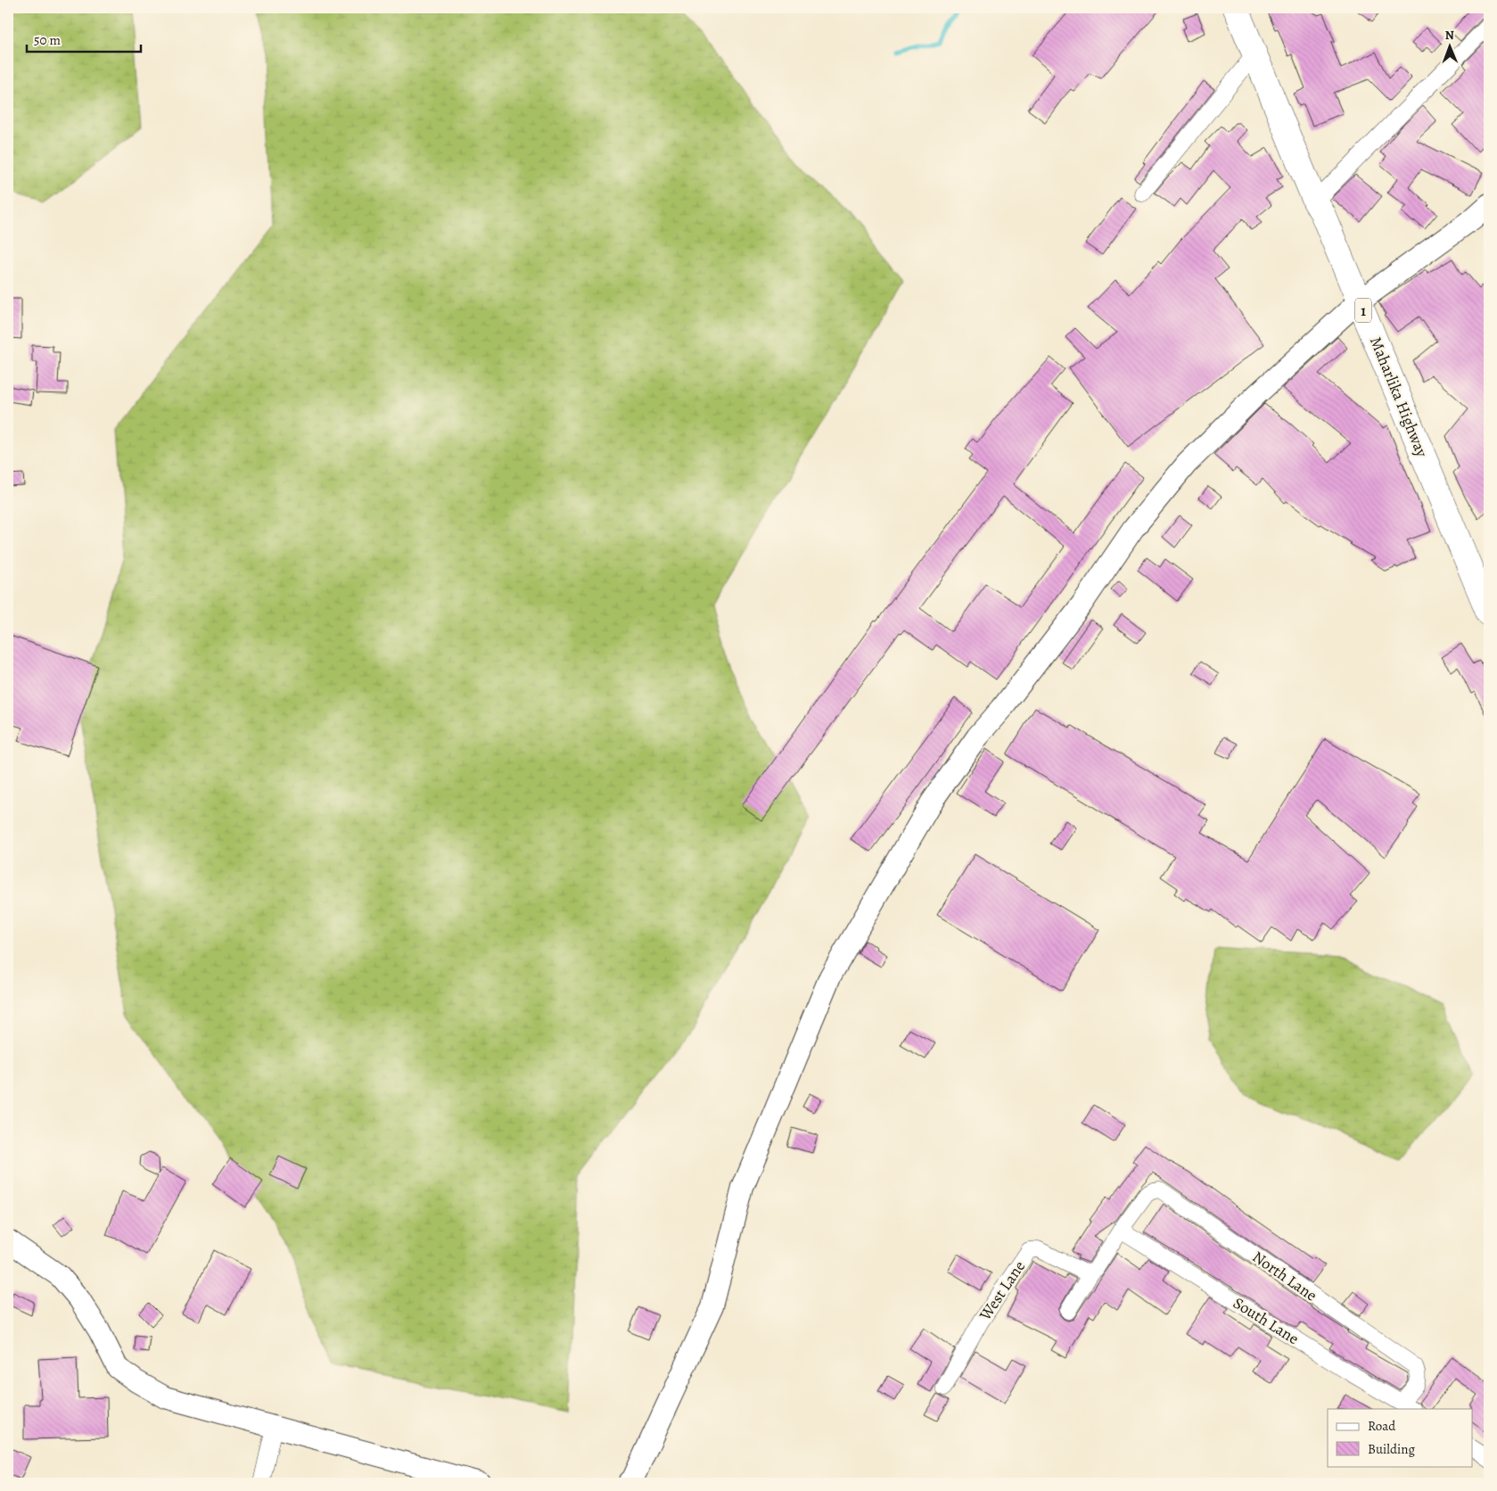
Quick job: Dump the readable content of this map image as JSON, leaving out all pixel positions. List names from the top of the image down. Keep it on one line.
{"streets":{"main road":["1","Maharlika Highway"],"street":["North Lane","West Lane","South Lane"]},"crossings":[["North Lane","South Lane"]],"legend":["Road","Building"],"scale_bar":"50 m","north":"top"}
